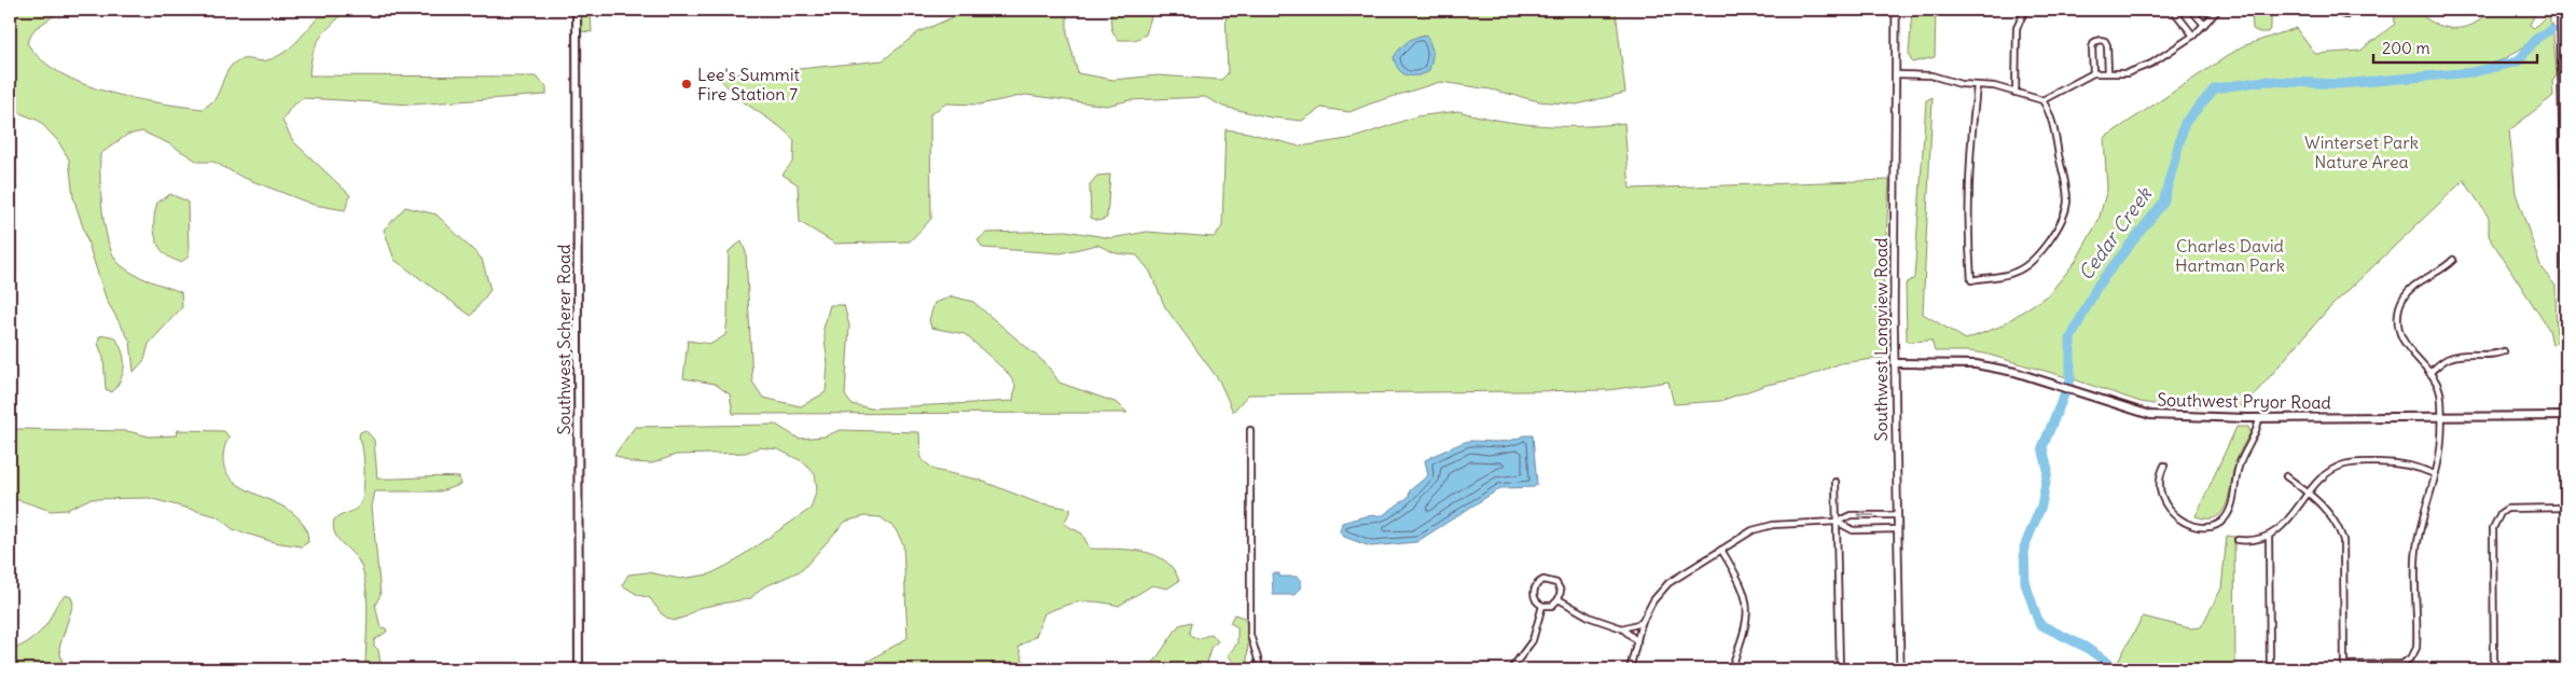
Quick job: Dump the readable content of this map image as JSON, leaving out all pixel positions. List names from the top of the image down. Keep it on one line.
{"streets":{"main road":["Southwest Scherer Road","Southwest Pryor Road"],"street":["Southwest Longview Road"]},"crossings":[["Southwest Longview Road","Southwest Pryor Road"]],"water":["Cedar Creek"],"parks":["Winterset Park Nature Area","Charles David Hartman Park"],"places":["Lee's Summit Fire Station 7"],"scale_bar":"200 m"}
